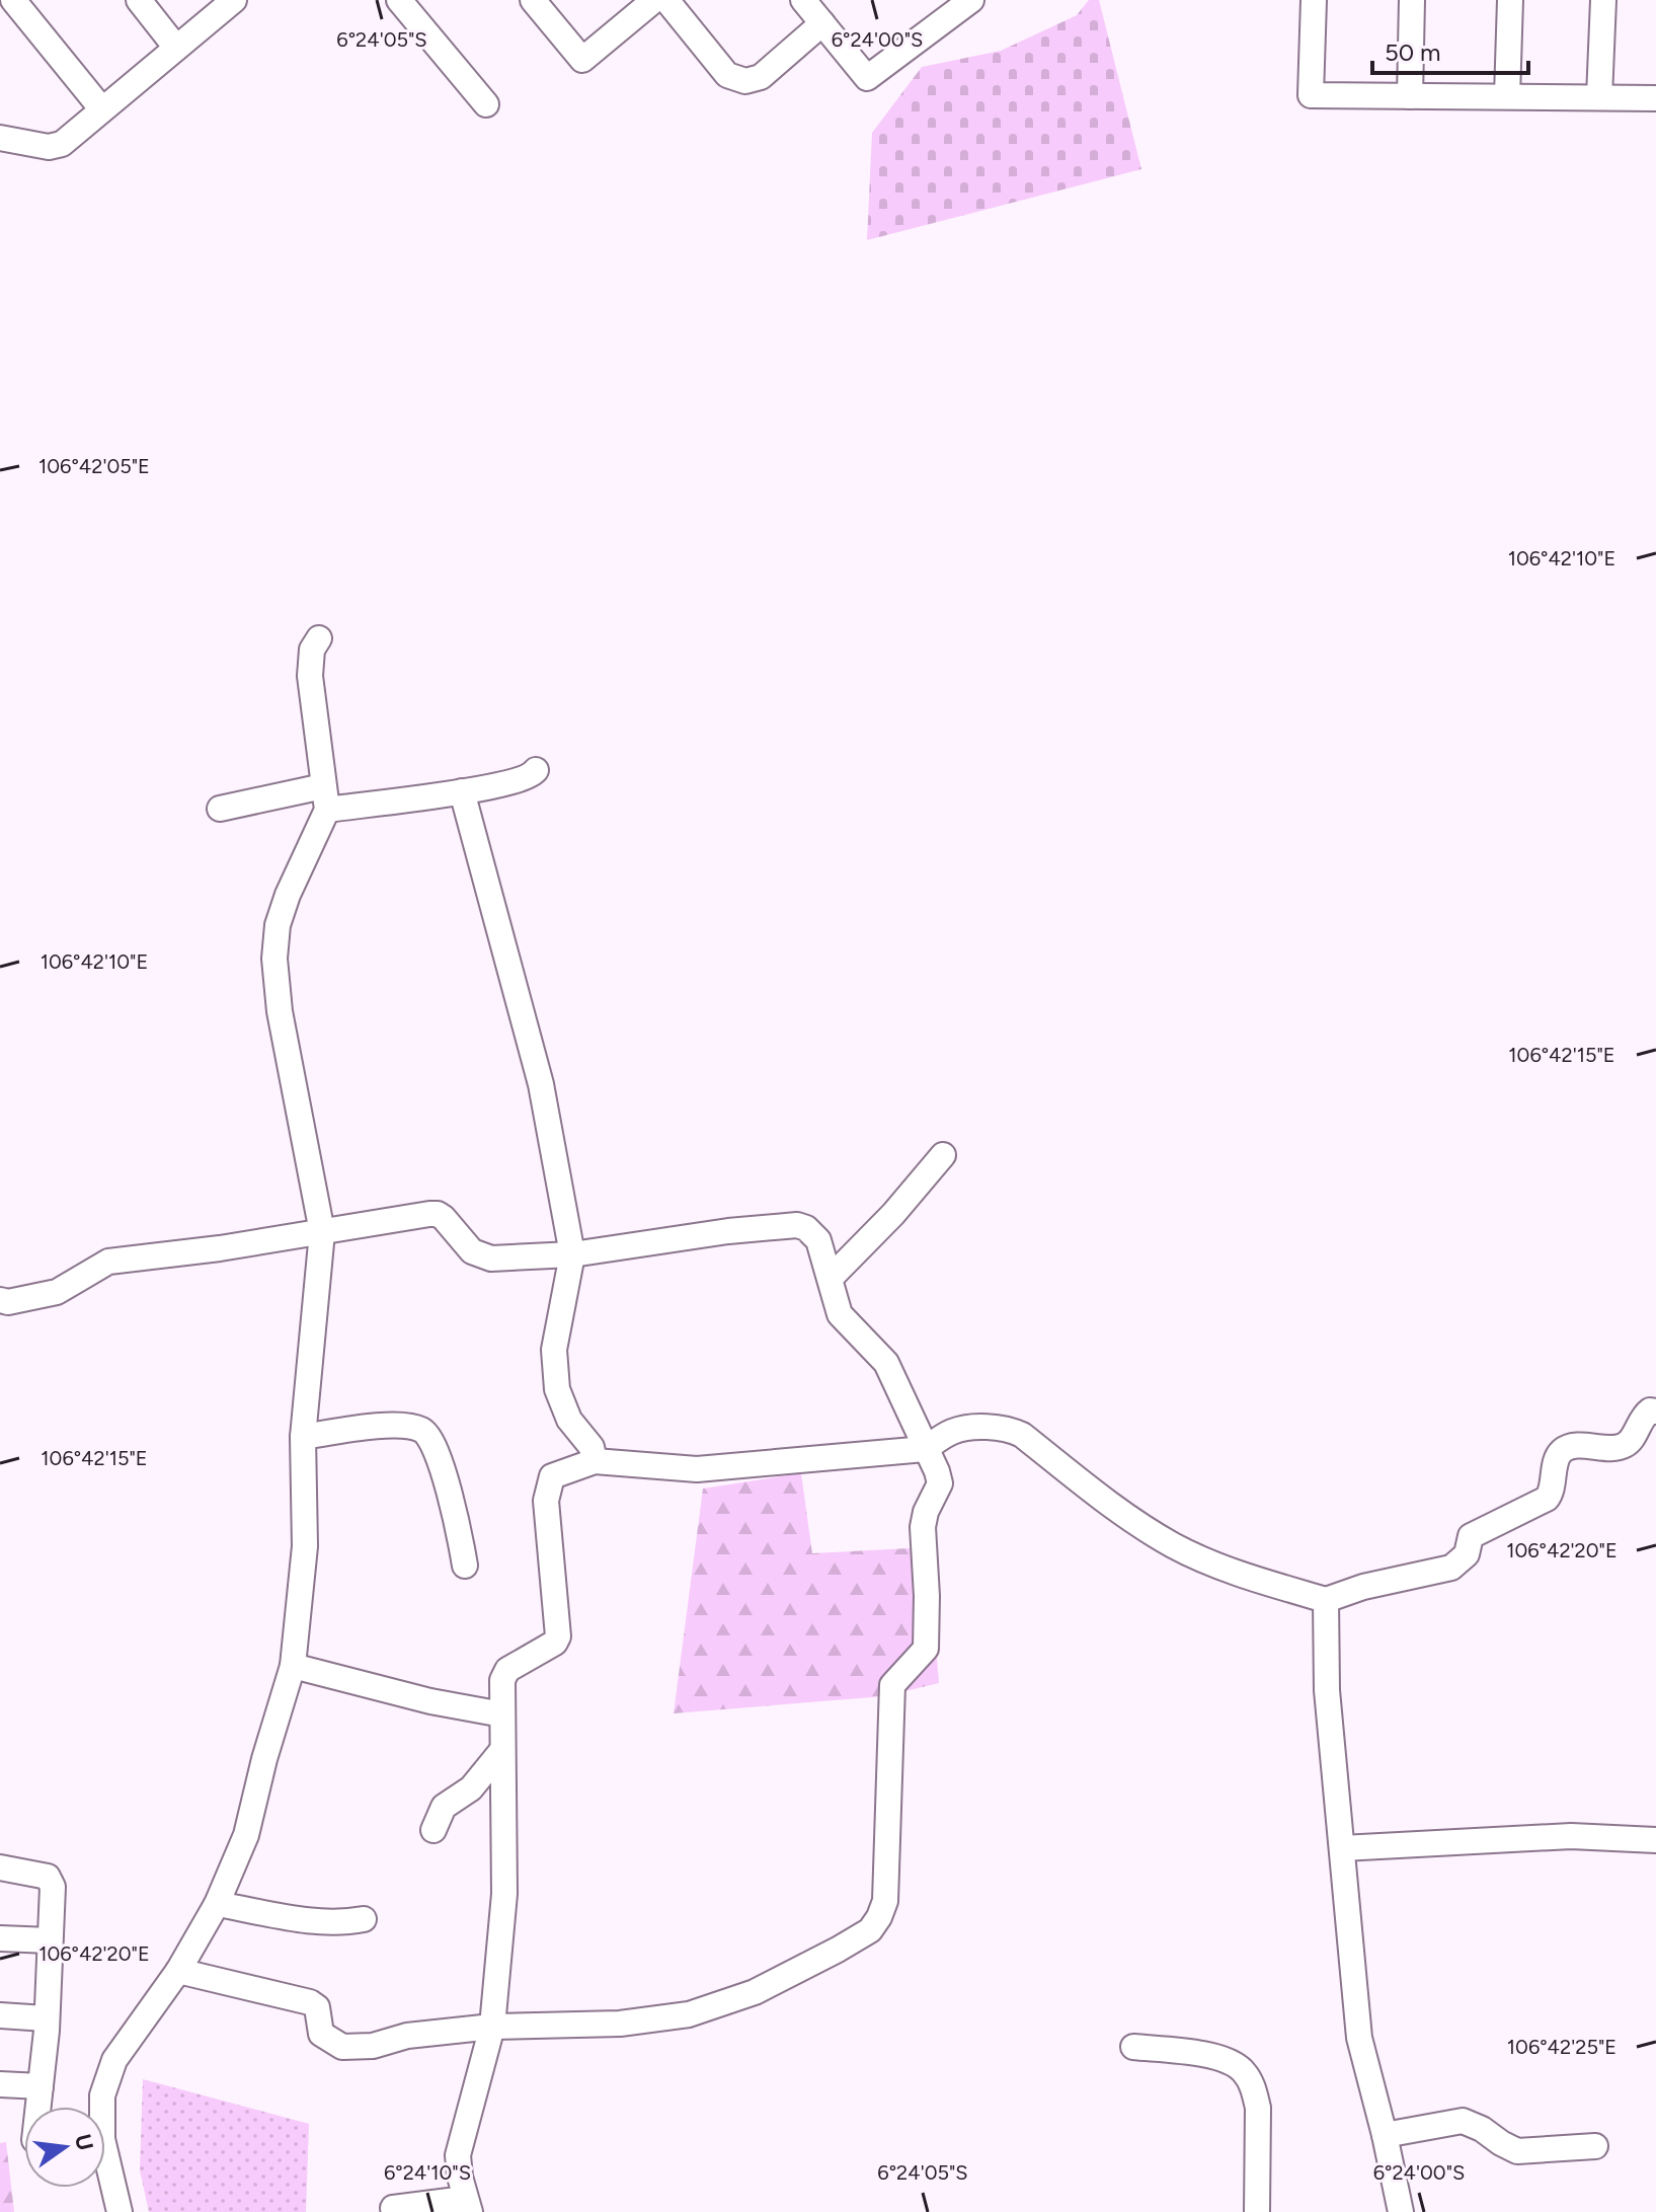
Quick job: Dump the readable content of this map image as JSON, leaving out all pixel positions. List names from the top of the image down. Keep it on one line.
{"scale_bar":"50 m","north":"right","coordinates":["6°24'05\"S","6°24'00\"S","106°42'05\"E","106°42'10\"E","106°42'15\"E","106°42'20\"E","106°42'25\"E","6°24'10\"S"]}
